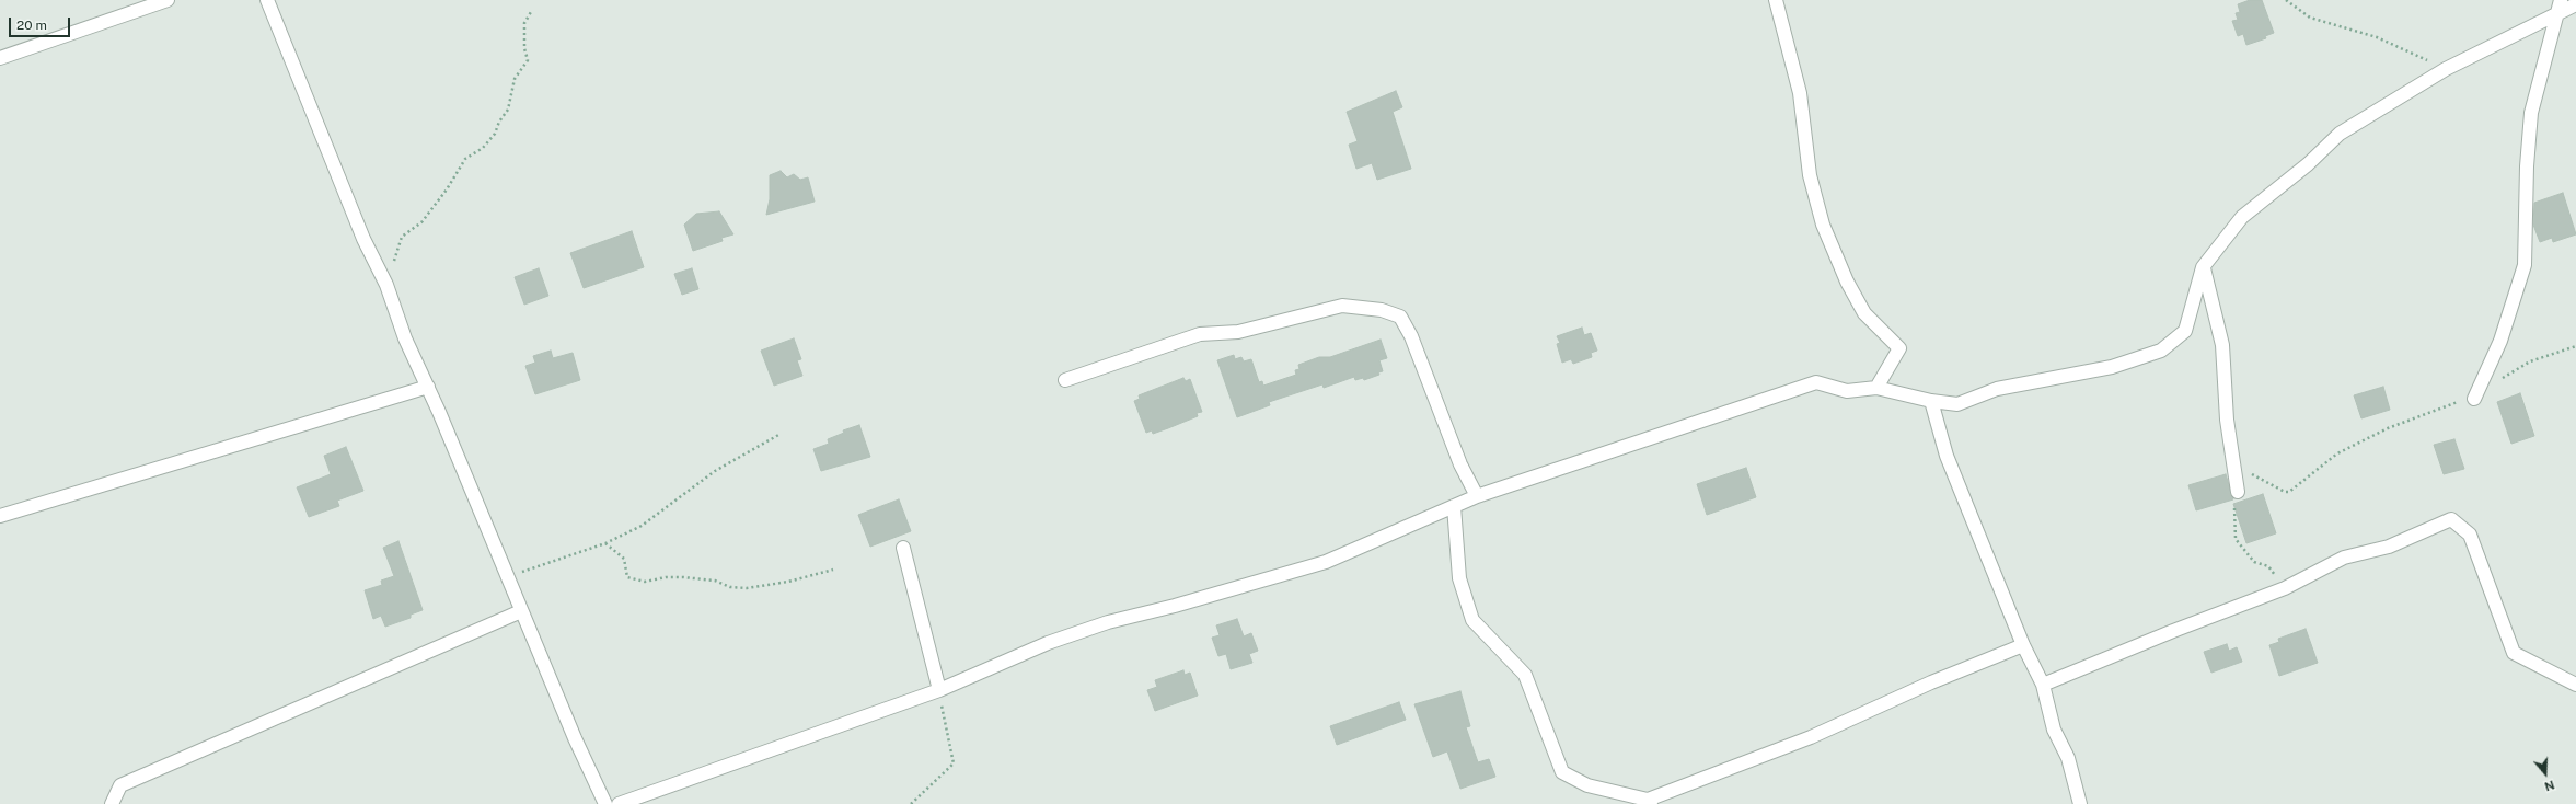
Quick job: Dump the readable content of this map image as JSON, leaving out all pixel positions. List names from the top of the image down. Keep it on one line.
{"scale_bar":"20 m","north":"bottom"}
